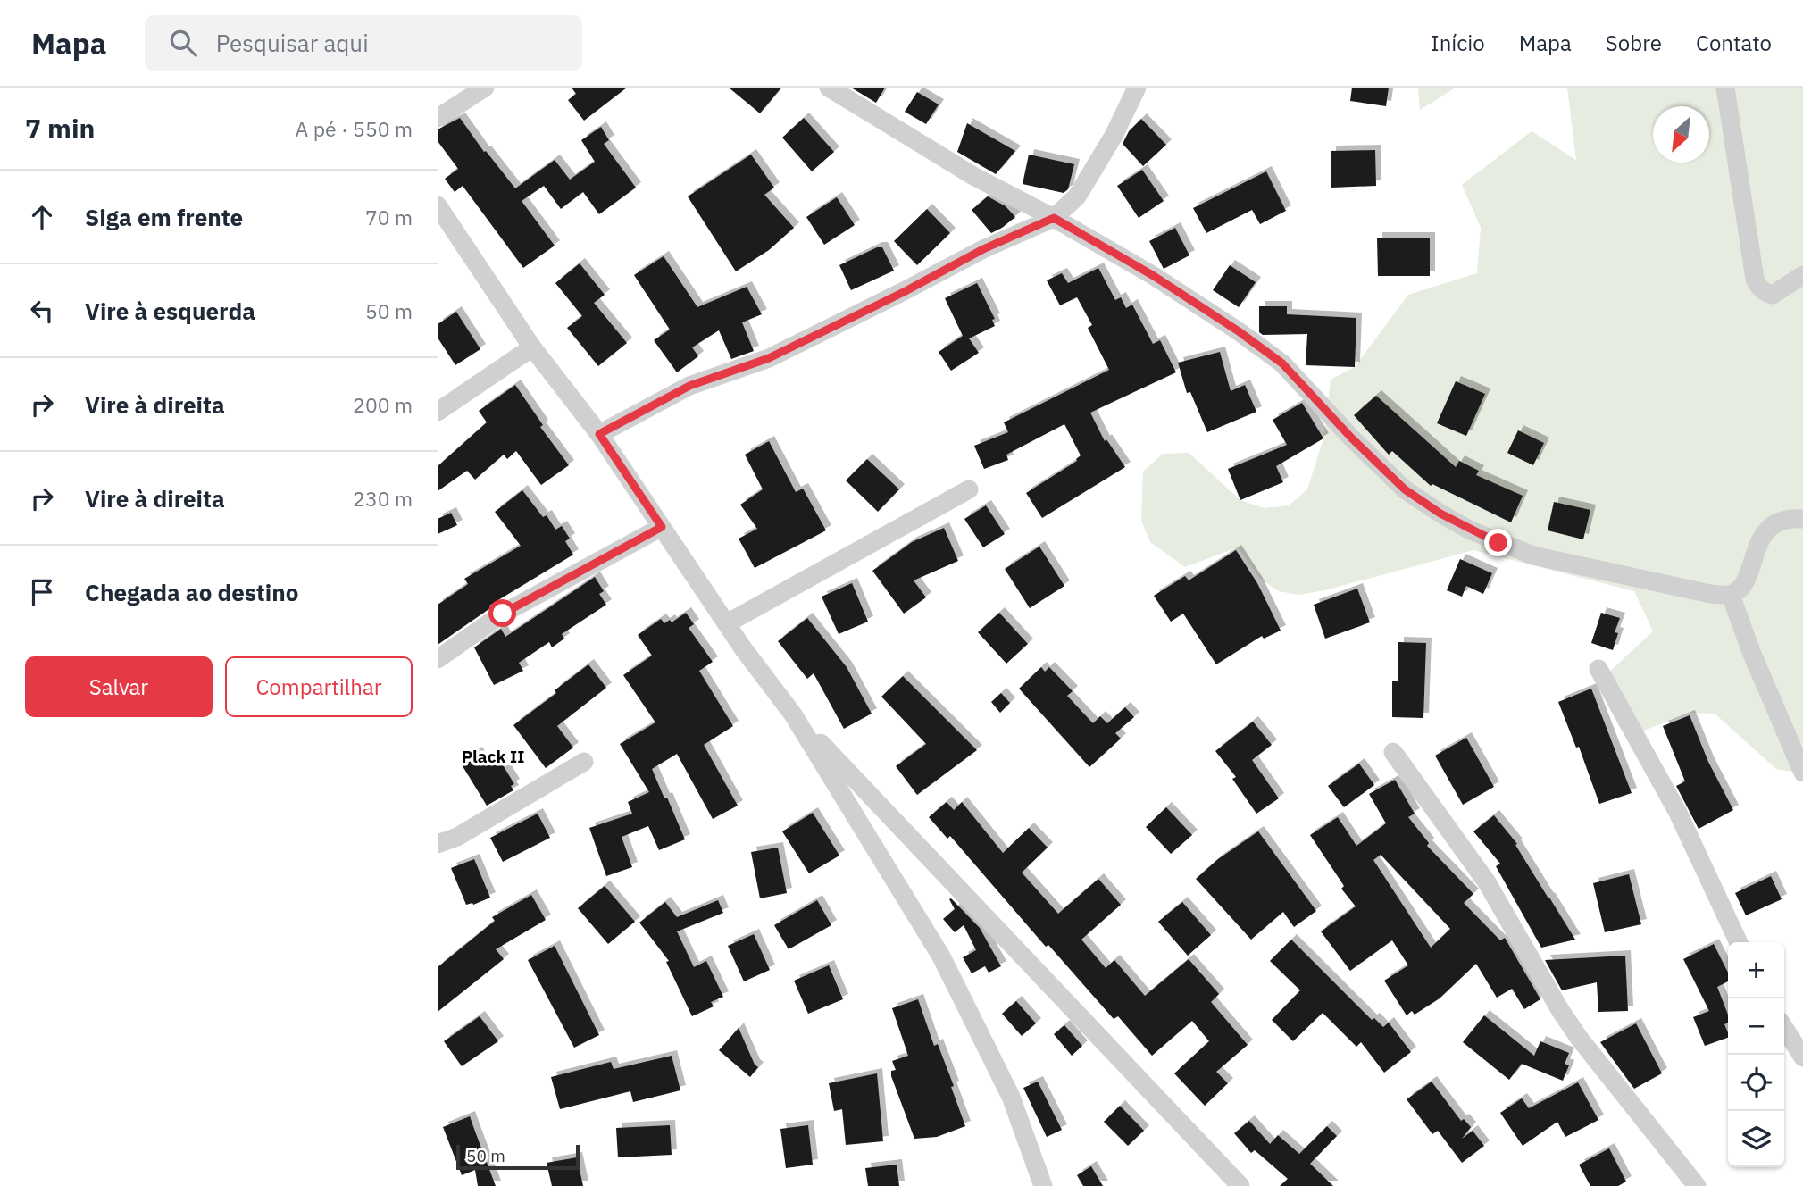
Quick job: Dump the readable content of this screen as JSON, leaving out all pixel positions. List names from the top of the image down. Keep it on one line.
{"districts":["Plack II"],"scale_bar":"50 m","north":"bottom left","page":{"header":"Mapa","search":"Pesquisar aqui","nav":["Início","Mapa","Sobre","Contato"],"heading":["7 min","A pé · 550 m"],"list":[["Siga em frente","70 m"],["Vire à esquerda","50 m"],["Vire à direita","200 m"],["Vire à direita","230 m"],"Chegada ao destino"],"buttons":["Salvar","Compartilhar"],"map_buttons":["+","−"],"scale":"50 m"}}
